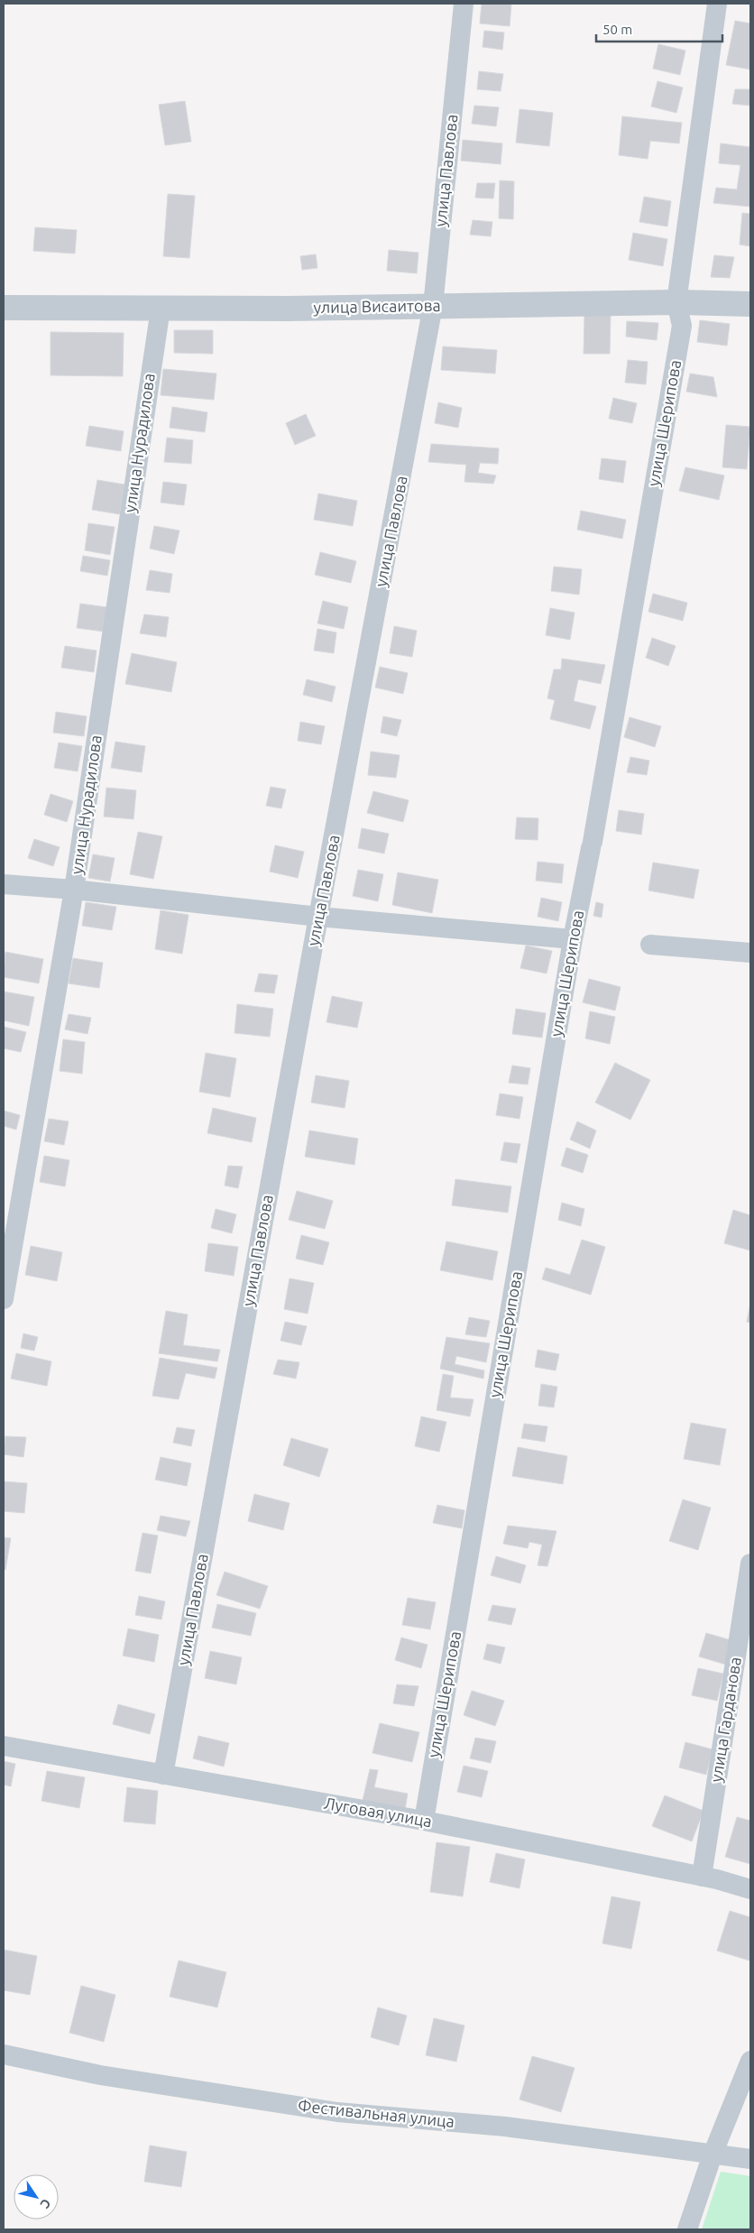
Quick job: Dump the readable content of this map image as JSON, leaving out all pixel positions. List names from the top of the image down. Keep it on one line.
{"streets":{"street":["улица Павлова","улица Висаитова","улица Шерипова","улица Нурадилова","улица Гарданова","Луговая улица","Фестивальная улица"]},"crossings":[["улица Павлова","улица Висаитова"],["улица Павлова","Луговая улица"],["улица Висаитова","улица Шерипова"],["улица Висаитова","улица Нурадилова"],["улица Шерипова","Луговая улица"],["улица Гарданова","Луговая улица"]],"scale_bar":"50 m","north":"bottom right"}
